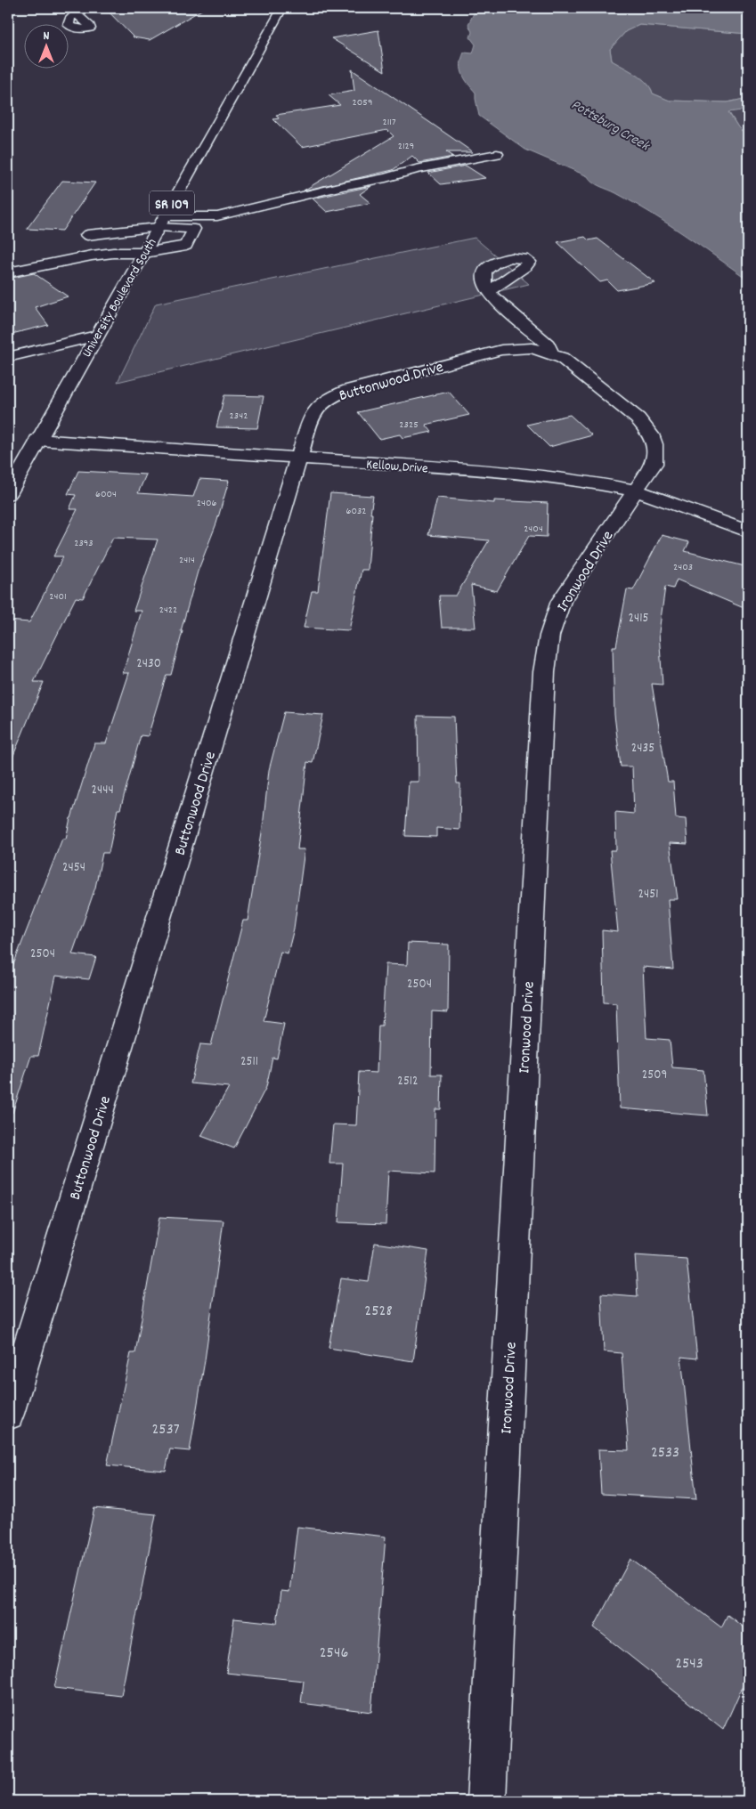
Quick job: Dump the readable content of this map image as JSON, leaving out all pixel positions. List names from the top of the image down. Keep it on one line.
{"streets":{"street":["SR 109","University Boulevard South","Buttonwood Drive","Kellow Drive","Ironwood Drive"]},"crossings":[["University Boulevard South","Kellow Drive"],["Buttonwood Drive","Kellow Drive"],["Buttonwood Drive","Ironwood Drive"],["Kellow Drive","Ironwood Drive"]],"water":["Pottsburg Creek"],"house_numbers":["2059","2117","2129","2342","2325","6004","2406","6032","2404","2393","2414","2403","2401","2422","2415","2430","2435","2444","2454","2451","2504","2504","2511","2509","2512","2528","2537","2533","2546","2543"],"north":"top"}
